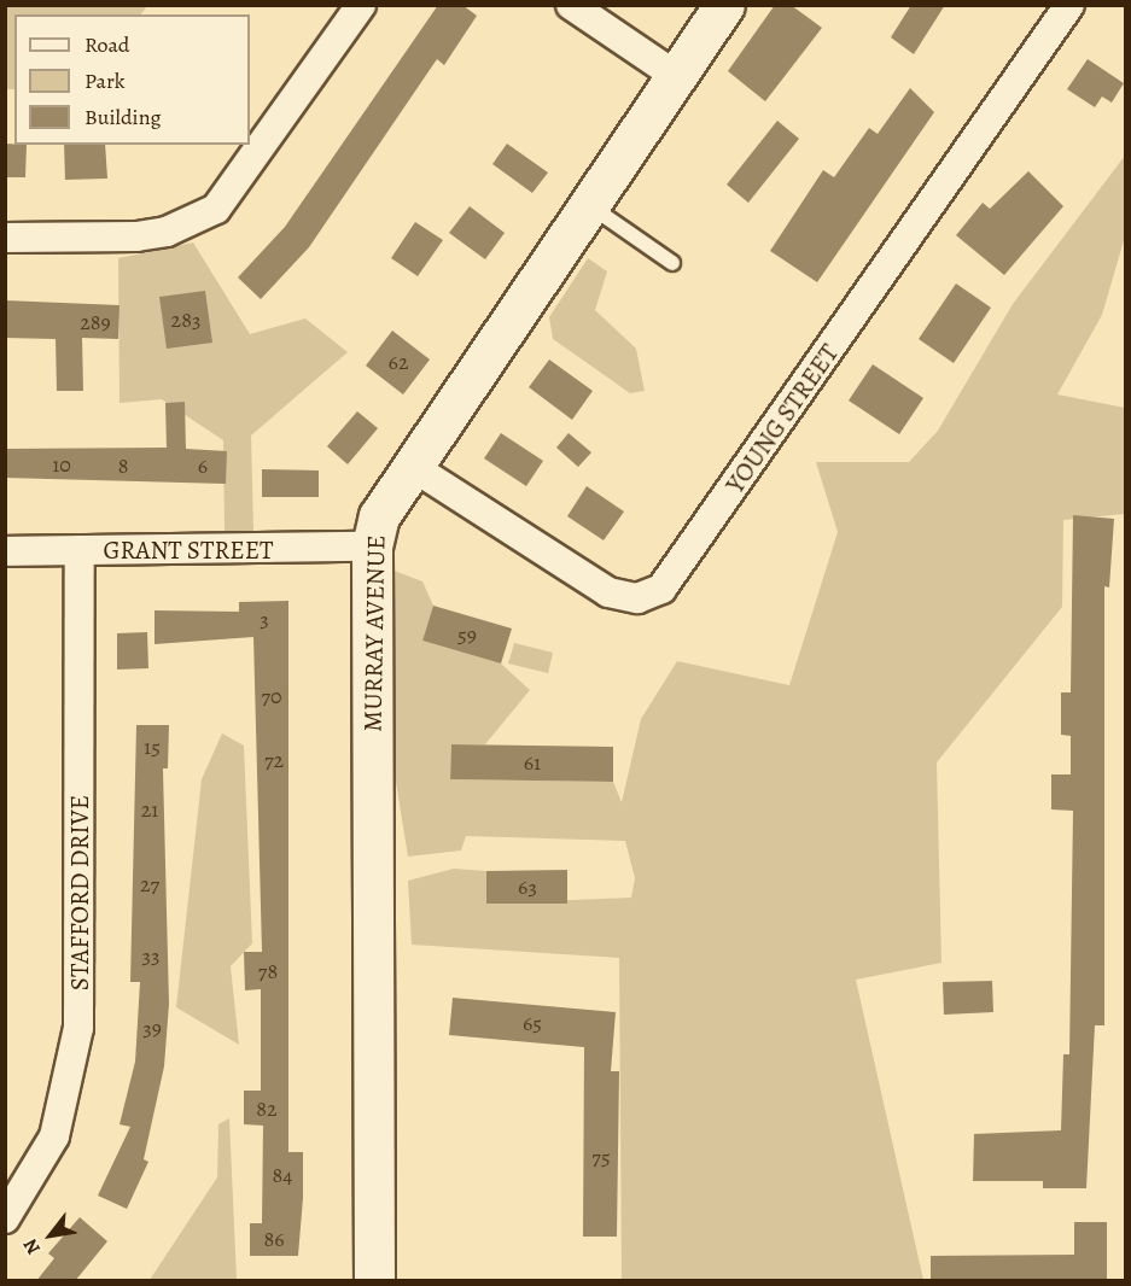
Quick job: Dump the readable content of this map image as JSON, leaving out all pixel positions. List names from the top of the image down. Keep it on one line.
{"streets":{"street":["YOUNG STREET","GRANT STREET","MURRAY AVENUE","STAFFORD DRIVE"]},"crossings":[["YOUNG STREET","MURRAY AVENUE"],["GRANT STREET","MURRAY AVENUE"],["GRANT STREET","STAFFORD DRIVE"]],"house_numbers":["283","289","62","10","8","6","3","59","70","15","72","61","21","27","63","33","78","65","39","82","75","84","86"],"legend":["Road","Park","Building"],"north":"bottom left"}
